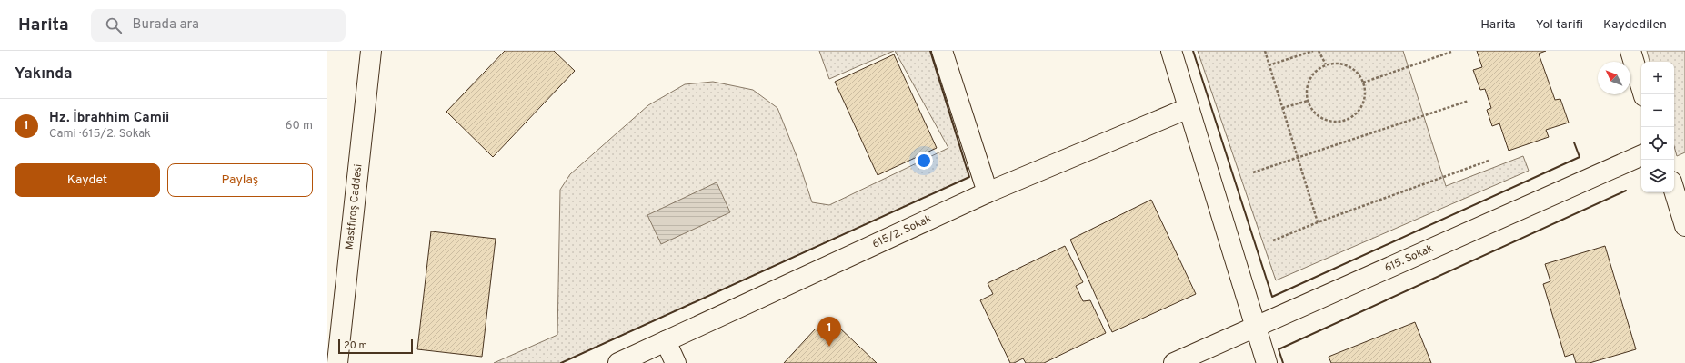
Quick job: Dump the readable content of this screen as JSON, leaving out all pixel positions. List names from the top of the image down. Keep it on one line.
{"streets":{"street":["Mastfıroş Caddesi","615/2. Sokak","615. Sokak"]},"scale_bar":"20 m","north":"top left","page":{"header":"Harita","search":"Burada ara","nav":["Harita","Yol tarifi","Kaydedilen"],"heading":"Yakında","map_buttons":["+","−"],"list":[{"mark":"1","name":"Hz. İbrahhim Camii","note":"Cami · 615/2. Sokak","value":"60 m"}],"buttons":["Kaydet","Paylaş"],"pins":"1","scale":"20 m"}}
